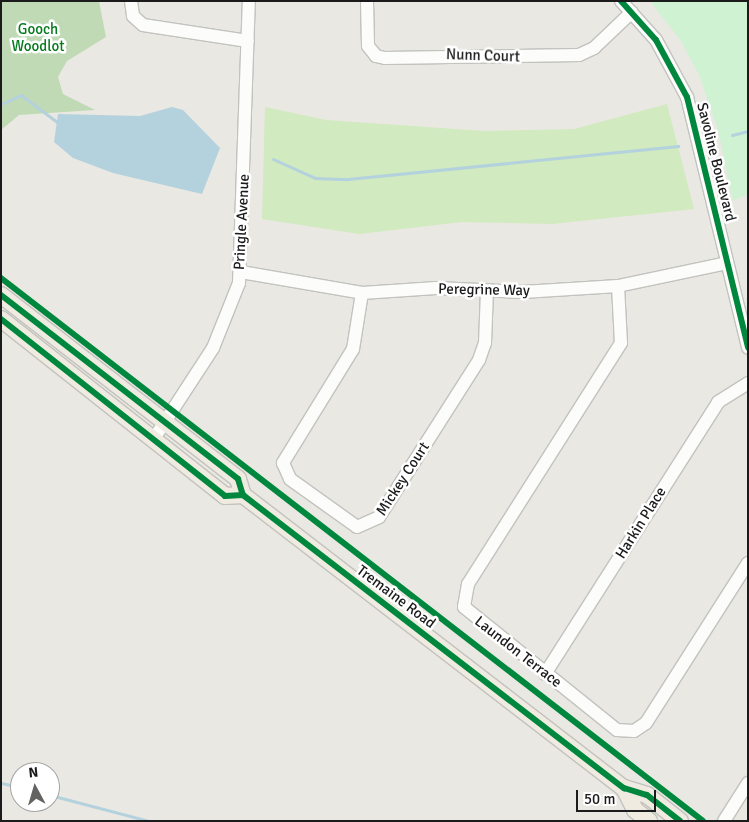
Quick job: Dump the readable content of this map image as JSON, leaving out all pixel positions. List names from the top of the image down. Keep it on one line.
{"streets":{"main road":["Tremaine Road"],"street":["Nunn Court","Savoline Boulevard","Pringle Avenue","Peregrine Way","Mickey Court","Harkin Place","Laundon Terrace"]},"crossings":[["Nunn Court","Savoline Boulevard"],["Savoline Boulevard","Peregrine Way"],["Pringle Avenue","Peregrine Way"],["Pringle Avenue","Tremaine Road"],["Peregrine Way","Mickey Court"],["Peregrine Way","Laundon Terrace"],["Harkin Place","Laundon Terrace"]],"parks":["Gooch Woodlot"],"scale_bar":"50 m","north":"top"}
